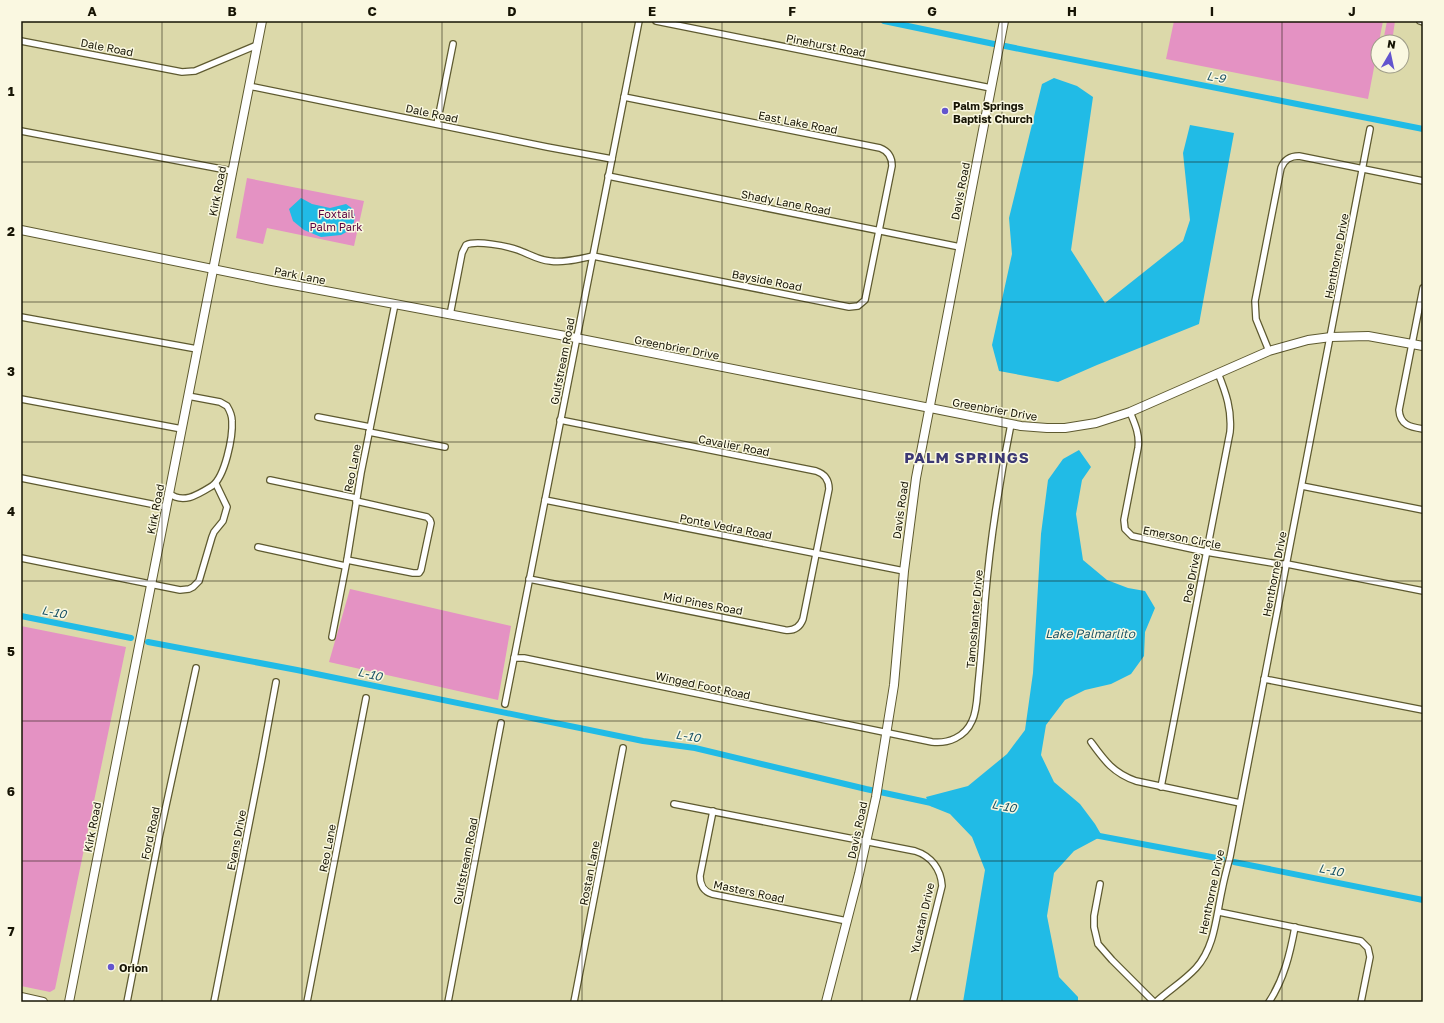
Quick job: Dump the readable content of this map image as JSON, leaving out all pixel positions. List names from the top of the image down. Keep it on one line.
{"streets":{"street":["Pinehurst Road","Dale Road","East Lake Road","Kirk Road","Davis Road","Shady Lane Road","Henthorne Drive","Park Lane","Bayside Road","Greenbrier Drive","Gulfstream Road","Cavalier Road","Reo Lane","Ponte Vedra Road","Emerson Circle","Poe Drive","Mid Pines Road","Tamoshanter Drive","Winged Foot Road","Ford Road","Evans Drive","Rostan Lane","Masters Road","Yucatan Drive"]},"crossings":[["Pinehurst Road","Davis Road"],["Dale Road","Kirk Road"],["Dale Road","Gulfstream Road"],["East Lake Road","Shady Lane Road"],["East Lake Road","Bayside Road"],["East Lake Road","Gulfstream Road"],["Kirk Road","Park Lane"],["Davis Road","Shady Lane Road"],["Davis Road","Greenbrier Drive"],["Davis Road","Ponte Vedra Road"],["Davis Road","Tamoshanter Drive"],["Davis Road","Winged Foot Road"],["Davis Road","Masters Road"],["Davis Road","Yucatan Drive"],["Shady Lane Road","Bayside Road"],["Shady Lane Road","Gulfstream Road"],["Henthorne Drive","Greenbrier Drive"],["Henthorne Drive","Emerson Circle"],["Park Lane","Greenbrier Drive"],["Park Lane","Gulfstream Road"],["Park Lane","Reo Lane"],["Bayside Road","Gulfstream Road"],["Greenbrier Drive","Gulfstream Road"],["Greenbrier Drive","Emerson Circle"],["Greenbrier Drive","Poe Drive"],["Greenbrier Drive","Tamoshanter Drive"],["Gulfstream Road","Cavalier Road"],["Gulfstream Road","Ponte Vedra Road"],["Gulfstream Road","Mid Pines Road"],["Gulfstream Road","Winged Foot Road"],["Cavalier Road","Ponte Vedra Road"],["Cavalier Road","Mid Pines Road"],["Ponte Vedra Road","Mid Pines Road"],["Emerson Circle","Poe Drive"],["Tamoshanter Drive","Winged Foot Road"],["Masters Road","Yucatan Drive"]],"districts":["PALM SPRINGS"],"water":["L-9","L-10","Lake Palmarlito"],"parks":["Foxtail Palm Park"],"places":["Palm Springs Baptist Church","Orion"],"north":"top","grid":{"columns":["A","B","C","D","E","F","G","H","I","J"],"rows":["1","2","3","4","5","6","7"]}}
